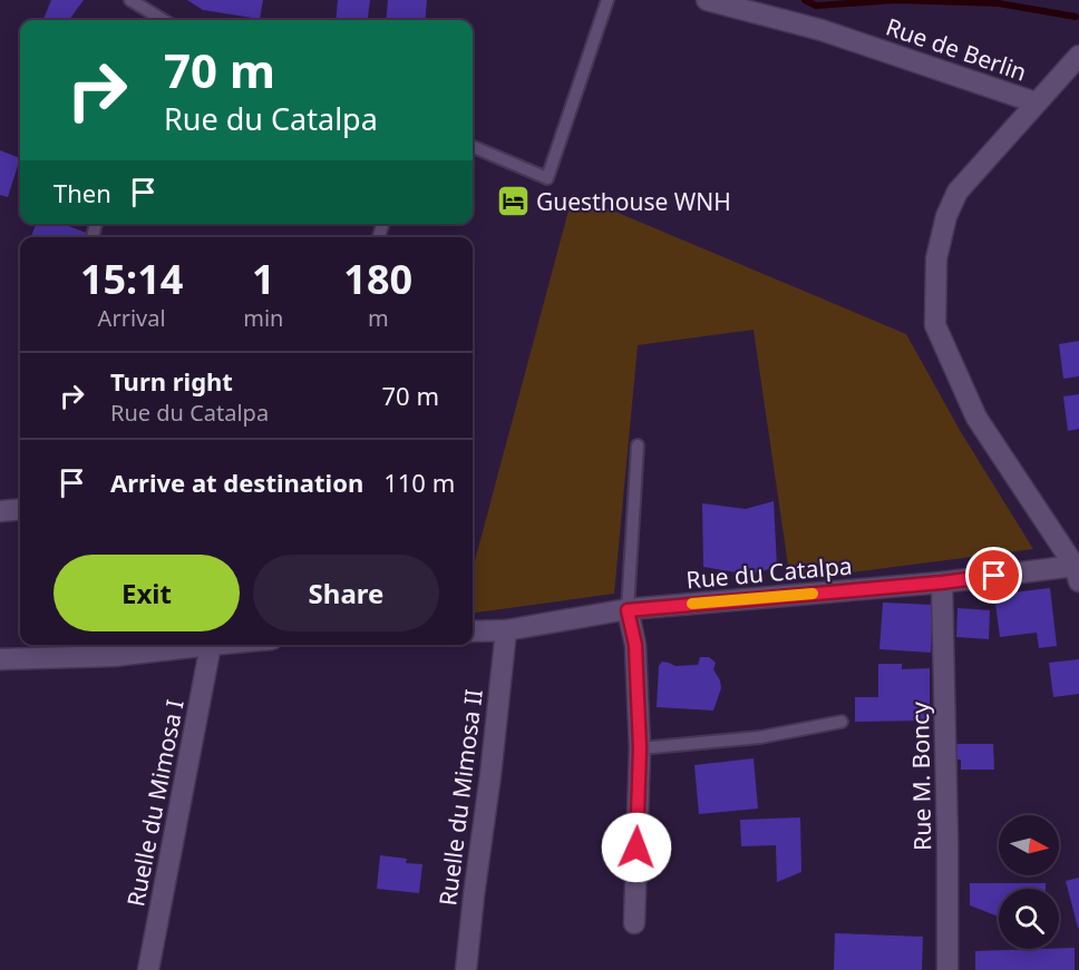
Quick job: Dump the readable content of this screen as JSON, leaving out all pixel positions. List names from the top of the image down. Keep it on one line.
{"streets":{"street":["Rue de Berlin","Rue du Catalpa","Rue M. Boncy","Ruelle du Mimosa II","Ruelle du Mimosa I"]},"crossings":[["Rue du Catalpa","Rue M. Boncy"],["Rue du Catalpa","Ruelle du Mimosa II"]],"places":{"hotel":["Guesthouse WNH"]},"north":"right","page":{"turn":["70 m","Rue du Catalpa"],"then":"Then","eta":["15:14","Arrival","1","min","180","m"],"list":[{"name":"Turn right","note":"Rue du Catalpa","value":"70 m"},{"name":"Arrive at destination","value":"110 m"}],"buttons":["Exit","Share"]}}
